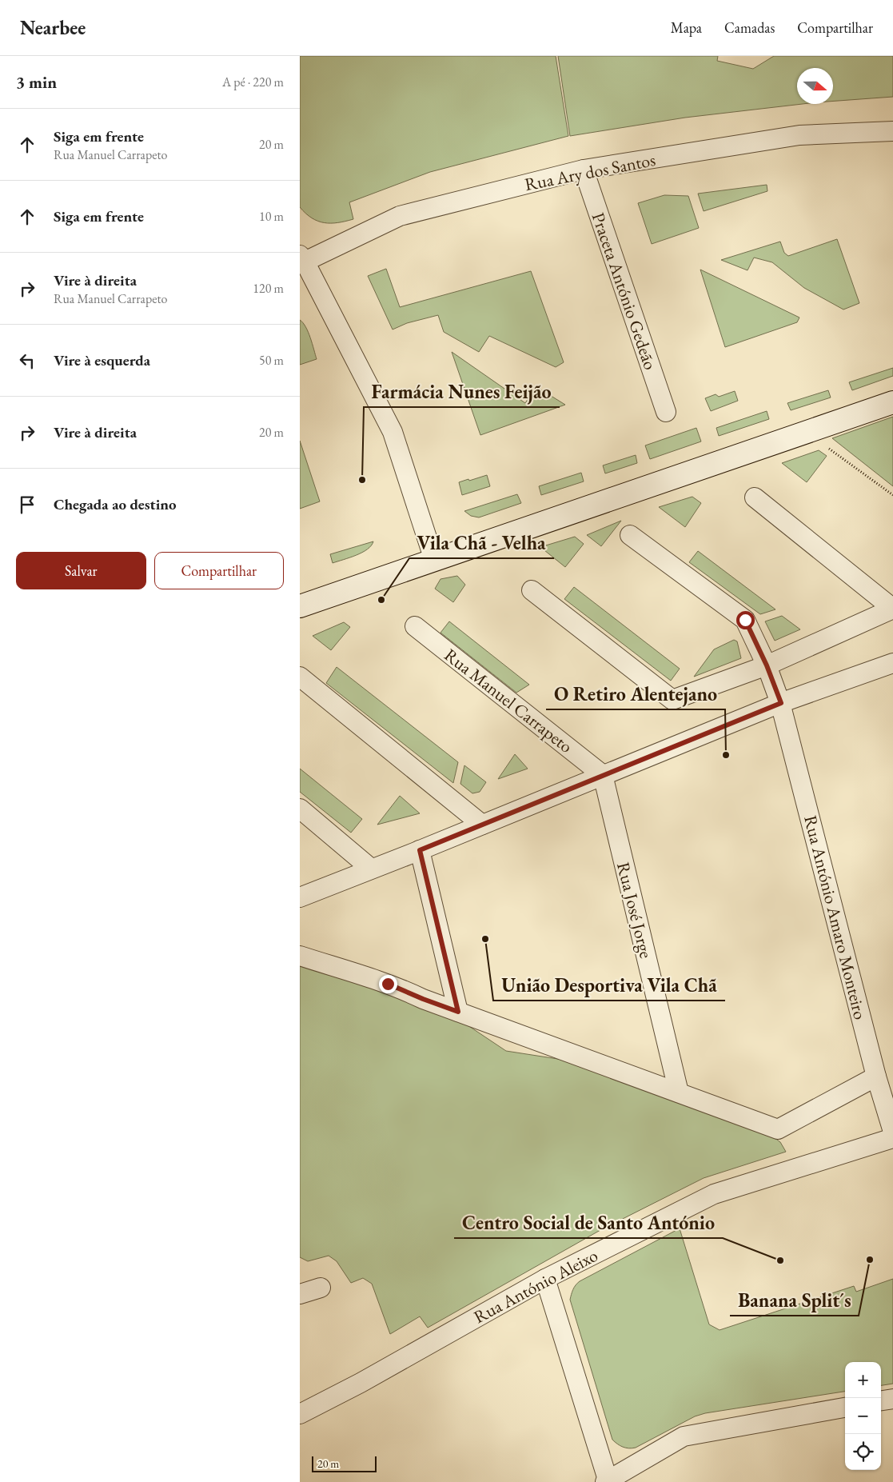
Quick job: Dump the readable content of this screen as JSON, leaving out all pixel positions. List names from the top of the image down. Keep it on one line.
{"streets":{"street":["Rua Ary dos Santos","Praceta António Gedeão","Rua Manuel Carrapeto","Rua José Jorge","Rua António Amaro Monteiro","Rua António Aleixo"]},"crossings":[["Rua Ary dos Santos","Praceta António Gedeão"],["Rua Manuel Carrapeto","Rua José Jorge"]],"places":["Farmácia Nunes Feijão","Vila Chã - Velha","O Retiro Alentejano","União Desportiva Vila Chã","Banana Split´s","Centro Social de Santo António"],"scale_bar":"20 m","north":"right","page":{"header":"Nearbee","nav":["Mapa","Camadas","Compartilhar"],"heading":["3 min","A pé · 220 m"],"list":[["Siga em frente","Rua Manuel Carrapeto","20 m"],["Siga em frente","10 m"],["Vire à direita","Rua Manuel Carrapeto","120 m"],["Vire à esquerda","50 m"],["Vire à direita","20 m"],"Chegada ao destino"],"buttons":["Salvar","Compartilhar"],"map_buttons":["+","−"],"scale":"20 m"}}
